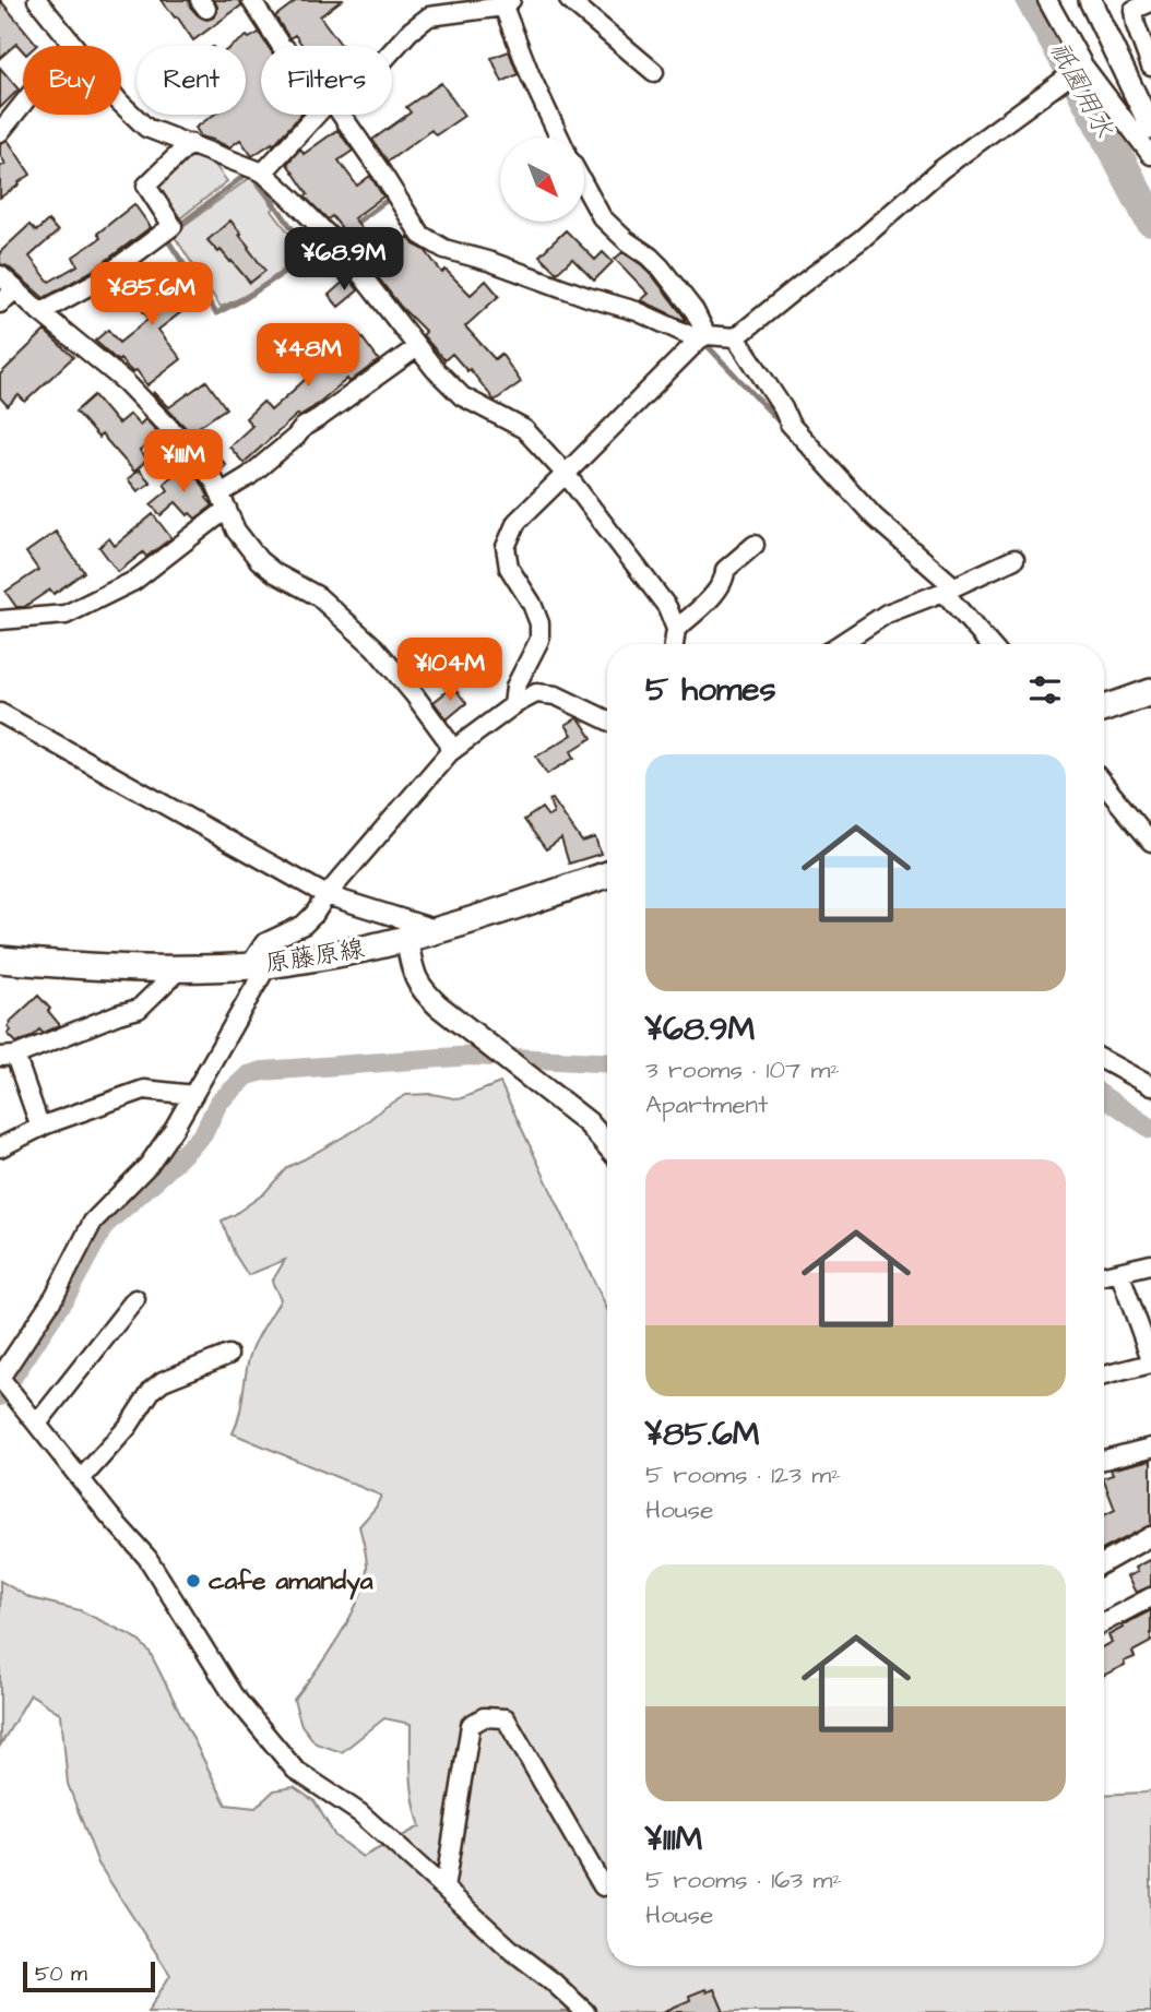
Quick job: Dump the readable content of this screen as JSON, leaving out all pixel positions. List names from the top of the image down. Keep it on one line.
{"streets":{"main road":["原藤原線"]},"water":["祇園用水"],"places":["cafe amandya"],"scale_bar":"50 m","north":"bottom right","page":{"chip":["Buy","Rent","Filters"],"price":["¥68.9M","¥85.6M","¥48M","¥111M","¥104M"],"heading":"5 homes","list":[{"name":"¥68.9M","note":"3 rooms · 107 m² · Apartment"},{"name":"¥85.6M","note":"5 rooms · 123 m² · House"},{"name":"¥111M","note":"5 rooms · 163 m² · House"}],"scale":"50 m"}}
